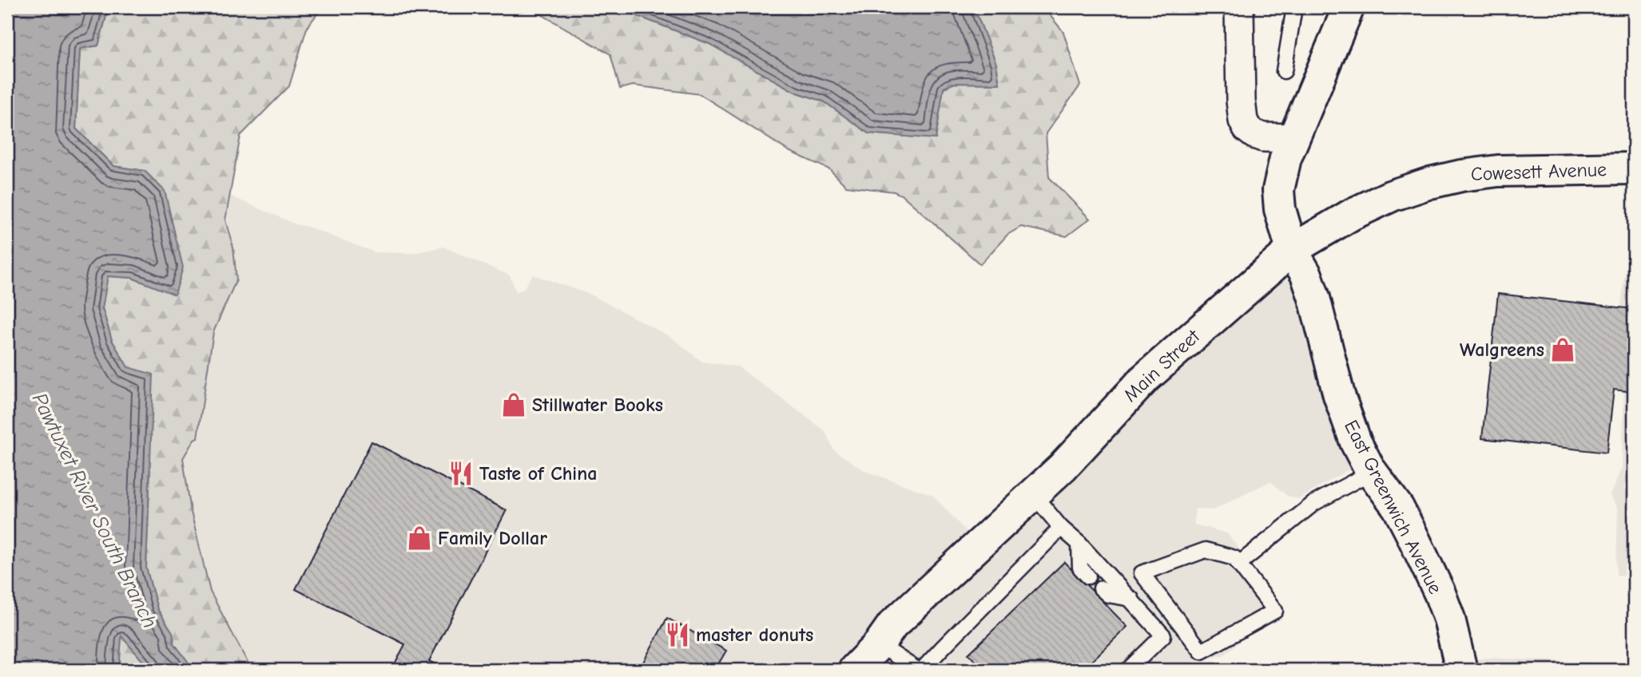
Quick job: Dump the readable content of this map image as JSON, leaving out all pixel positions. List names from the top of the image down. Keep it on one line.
{"streets":{"main road":["Cowesett Avenue","Main Street","East Greenwich Avenue"]},"crossings":[["Cowesett Avenue","Main Street"],["Cowesett Avenue","East Greenwich Avenue"],["Main Street","East Greenwich Avenue"]],"water":["Pawtuxet River South Branch"],"places":{"shop":["Walgreens","Stillwater Books","Family Dollar"],"restaurant":["Taste of China","master donuts"]}}
